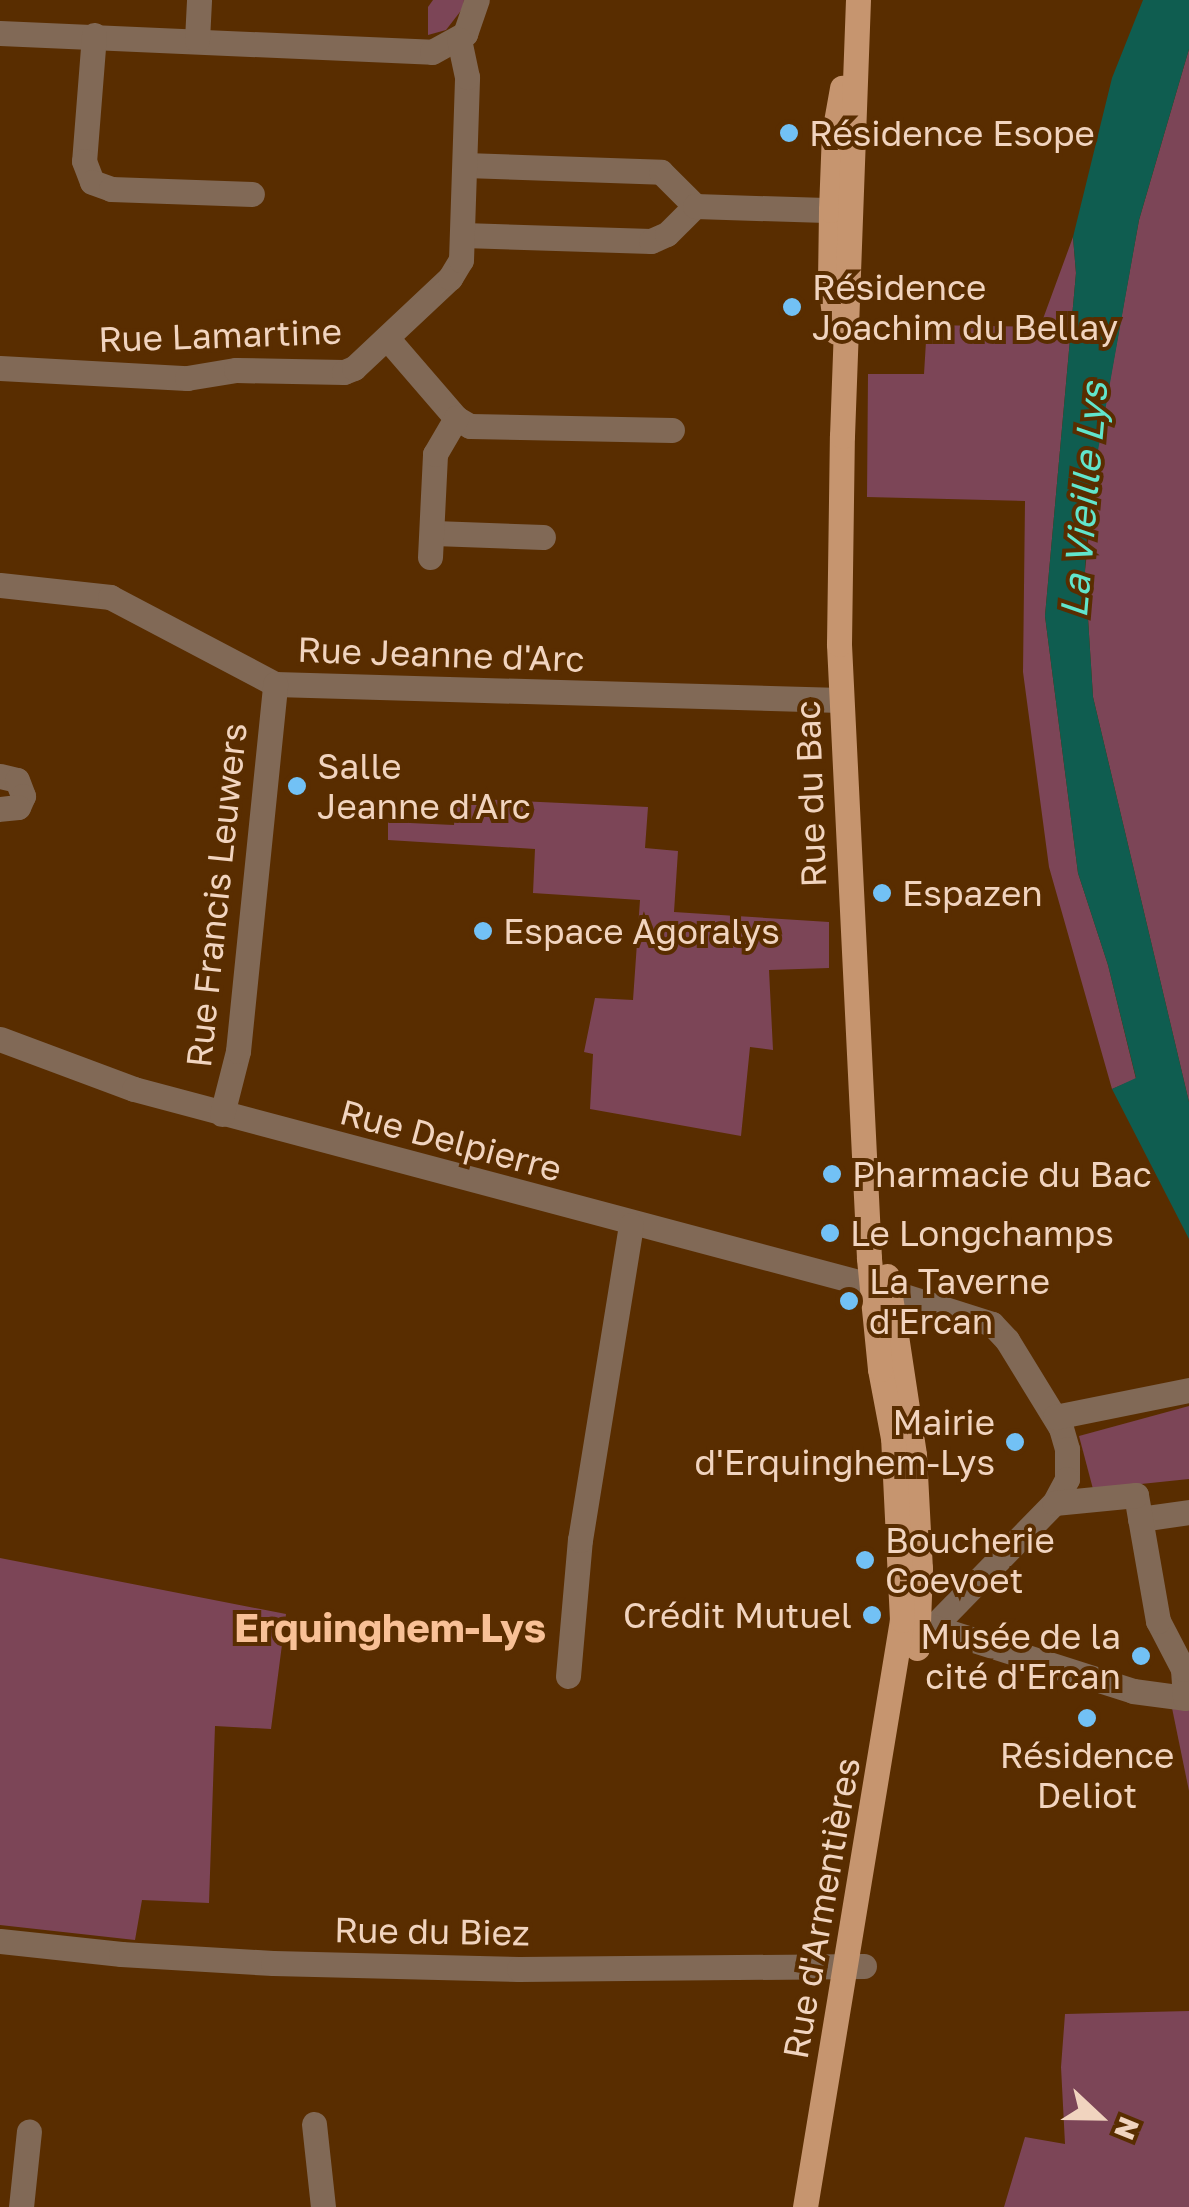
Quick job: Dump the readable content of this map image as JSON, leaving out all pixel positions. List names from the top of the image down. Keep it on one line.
{"streets":{"main road":["Rue du Bac","Rue d'Armentières"],"street":["Rue Lamartine","Rue Jeanne d'Arc","Rue Francis Leuwers","Rue Delpierre","Rue du Biez"]},"crossings":[["Rue Jeanne d'Arc","Rue du Bac"],["Rue Jeanne d'Arc","Rue Francis Leuwers"],["Rue du Bac","Rue Delpierre"],["Rue du Bac","Rue d'Armentières"],["Rue Francis Leuwers","Rue Delpierre"],["Rue Delpierre","Rue d'Armentières"],["Rue d'Armentières","Rue du Biez"]],"districts":["Erquinghem-Lys"],"water":["La Vieille Lys"],"places":["Résidence Esope","Résidence Joachim du Bellay","Salle Jeanne d'Arc","Espazen","Espace Agoralys","Pharmacie du Bac","Le Longchamps","La Taverne d'Ercan","Mairie d'Erquinghem-Lys","Boucherie Coevoet","Crédit Mutuel","Musée de la cité d'Ercan","Résidence Deliot"],"north":"right"}
